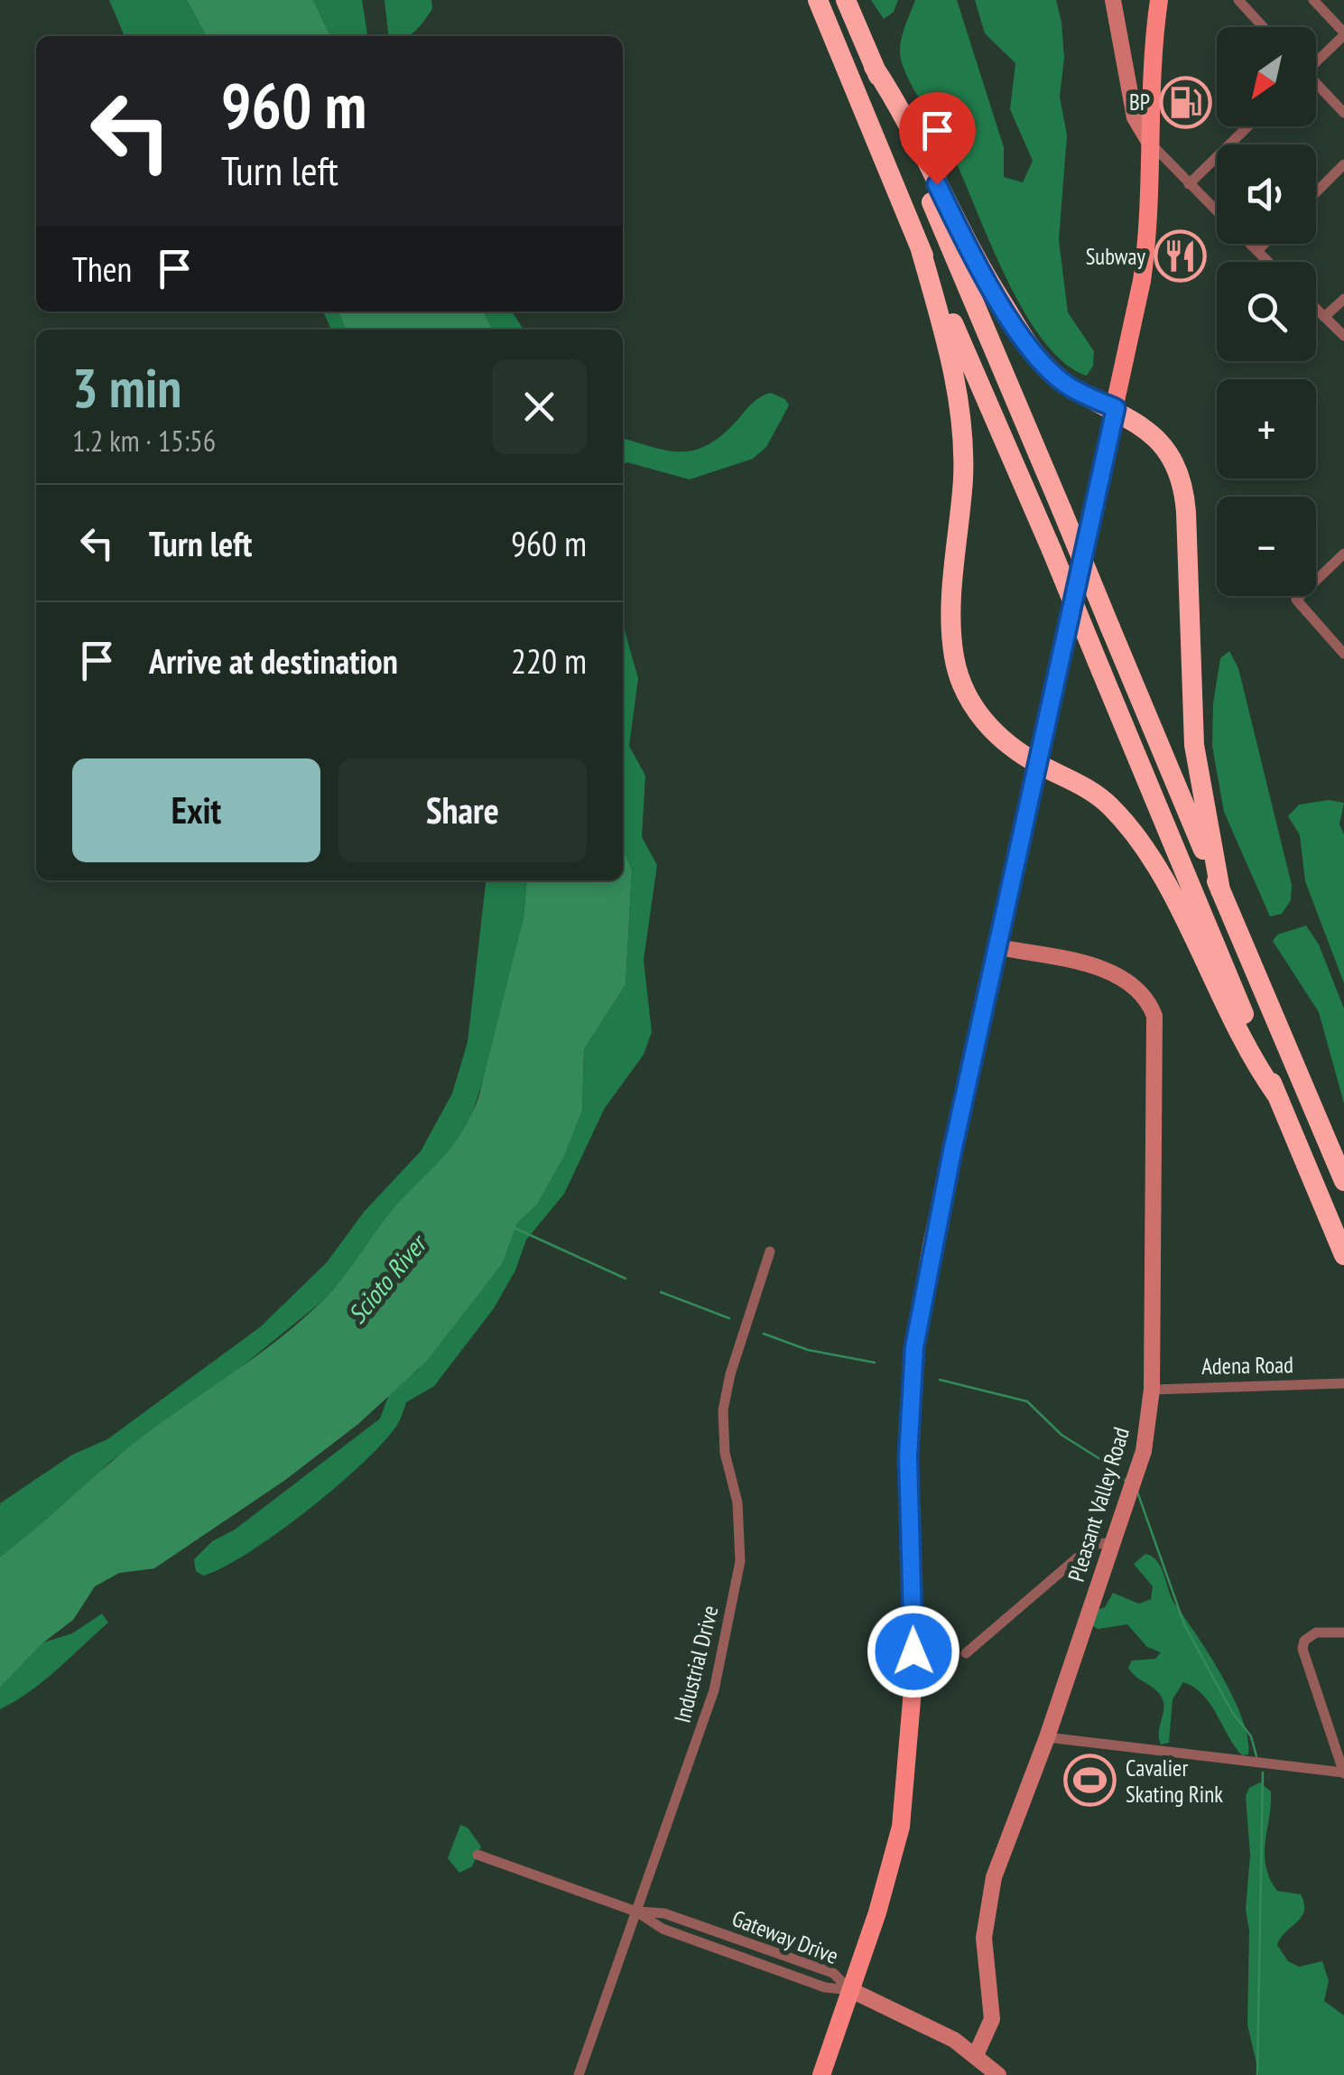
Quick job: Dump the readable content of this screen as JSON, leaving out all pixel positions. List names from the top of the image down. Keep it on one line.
{"streets":{"street":["Adena Road","Pleasant Valley Road","Industrial Drive","Gateway Drive"]},"crossings":[["Adena Road","Pleasant Valley Road"],["Industrial Drive","Gateway Drive"]],"water":["Scioto River"],"places":{"fuel station":["BP"],"restaurant":["Subway"],"sports":["Cavalier Skating Rink"]},"north":"bottom left","page":{"map_buttons":["+","−"],"turn":["960 m","Turn left"],"then":"Then","heading":["3 min","1.2 km · 15:56"],"list":[{"name":"Turn left","value":"960 m"},{"name":"Arrive at destination","value":"220 m"}],"buttons":["Exit","Share"]}}
